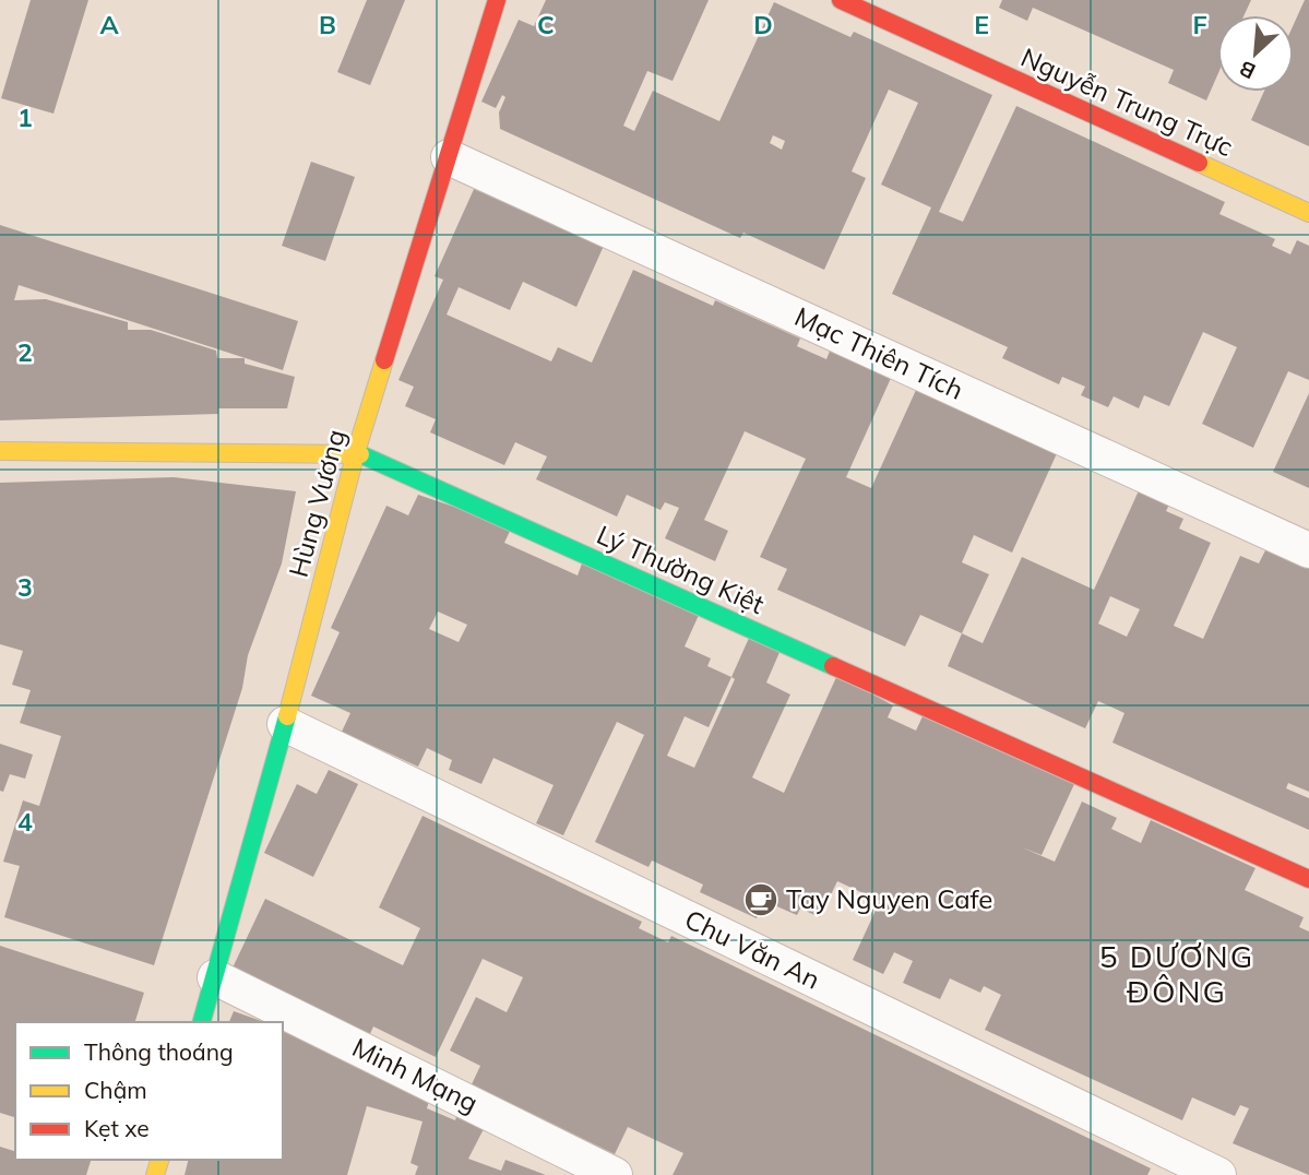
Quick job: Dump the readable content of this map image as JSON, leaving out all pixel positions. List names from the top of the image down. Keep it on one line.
{"streets":{"main road":["Nguyễn Trung Trực","Hùng Vương","Lý Thường Kiệt"],"street":["Mạc Thiên Tích","Chu Văn An","Minh Mạng"]},"crossings":[["Mạc Thiên Tích","Hùng Vương"],["Hùng Vương","Lý Thường Kiệt"],["Hùng Vương","Chu Văn An"],["Hùng Vương","Minh Mạng"]],"districts":["5 DƯƠNG ĐÔNG"],"places":{"cafe":["Tay Nguyen Cafe"]},"legend":["Thông thoáng","Chậm","Kẹt xe"],"north":"bottom left","grid":{"columns":["A","B","C","D","E","F"],"rows":["1","2","3","4"]}}
